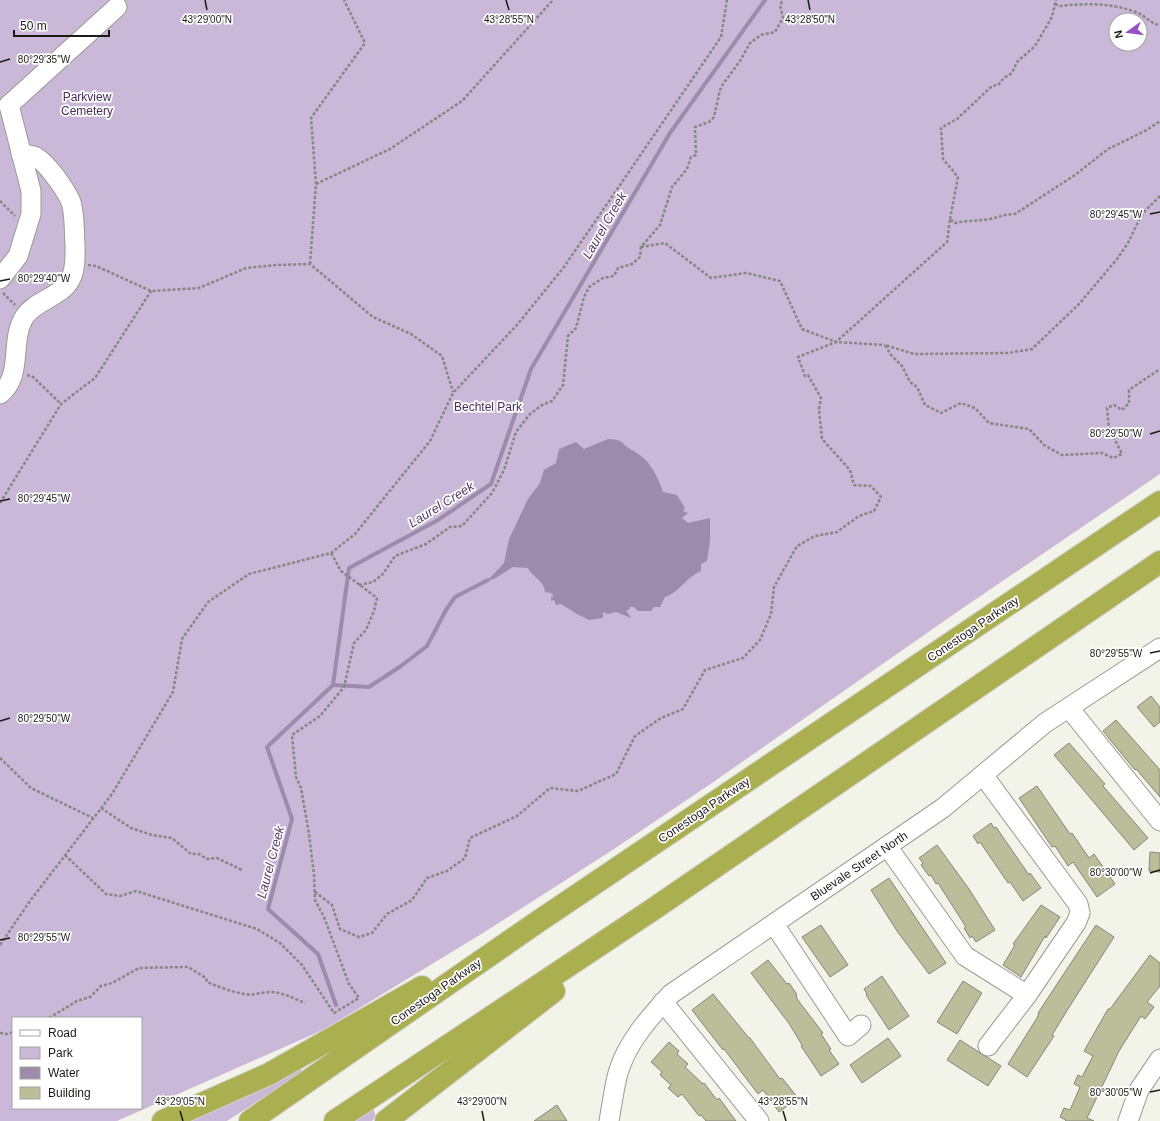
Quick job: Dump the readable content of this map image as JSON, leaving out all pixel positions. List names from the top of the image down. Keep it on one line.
{"streets":{"highway":["Conestoga Parkway"],"street":["Bluevale Street North"]},"water":["Laurel Creek"],"parks":["Parkview Cemetery","Bechtel Park"],"legend":["Road","Park","Water","Building"],"scale_bar":"50 m","north":"left","coordinates":["43°29'00\"N","43°28'55\"N","43°28'50\"N","80°29'35\"W","80°29'45\"W","80°29'40\"W","80°29'50\"W","80°29'55\"W","80°30'00\"W","80°30'05\"W","43°29'05\"N"]}
